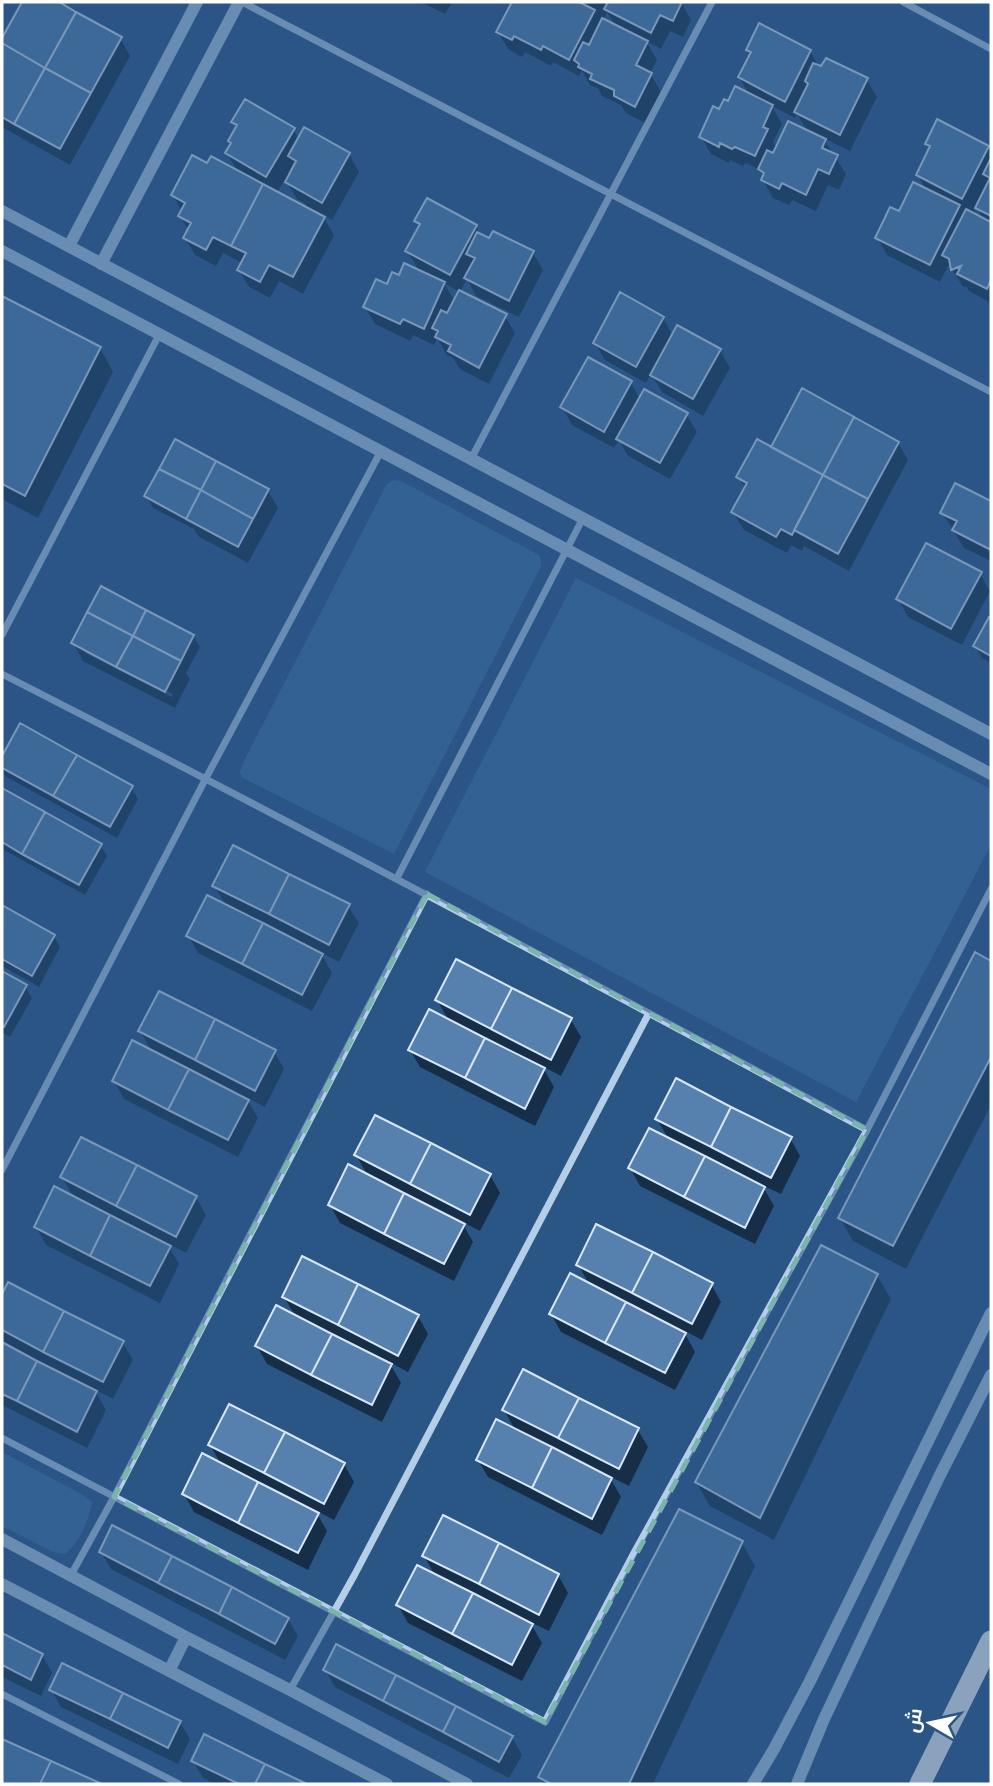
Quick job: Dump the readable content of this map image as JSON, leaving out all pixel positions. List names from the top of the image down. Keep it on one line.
{"north":"left"}
